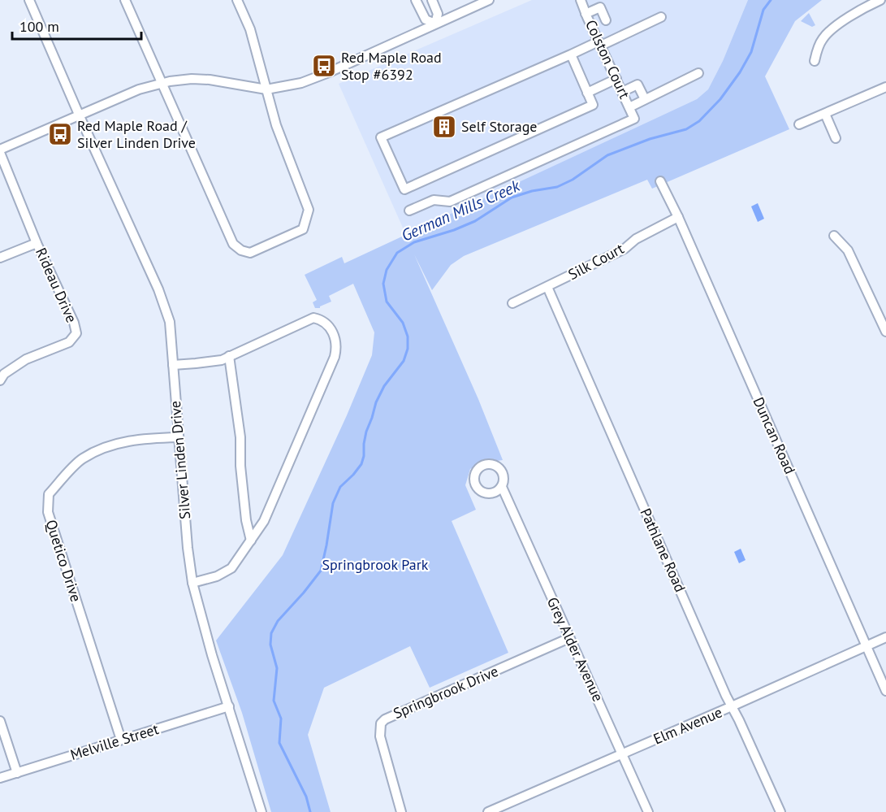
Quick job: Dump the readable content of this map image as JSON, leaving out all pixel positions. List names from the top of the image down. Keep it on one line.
{"streets":{"street":["Colston Court","Silk Court","Rideau Drive","Duncan Road","Silver Linden Drive","Pathlane Road","Quetico Drive","Grey Alder Avenue","Springbrook Drive","Elm Avenue","Melville Street"]},"crossings":[["Silk Court","Duncan Road"],["Silk Court","Pathlane Road"],["Duncan Road","Elm Avenue"],["Silver Linden Drive","Quetico Drive"],["Silver Linden Drive","Melville Street"],["Pathlane Road","Elm Avenue"],["Quetico Drive","Melville Street"],["Grey Alder Avenue","Springbrook Drive"],["Grey Alder Avenue","Elm Avenue"]],"water":["German Mills Creek"],"parks":["Springbrook Park"],"places":{"bus stop":["Red Maple Road Stop #6392","Red Maple Road / Silver Linden Drive"],"building":["Self Storage"]},"scale_bar":"100 m"}
